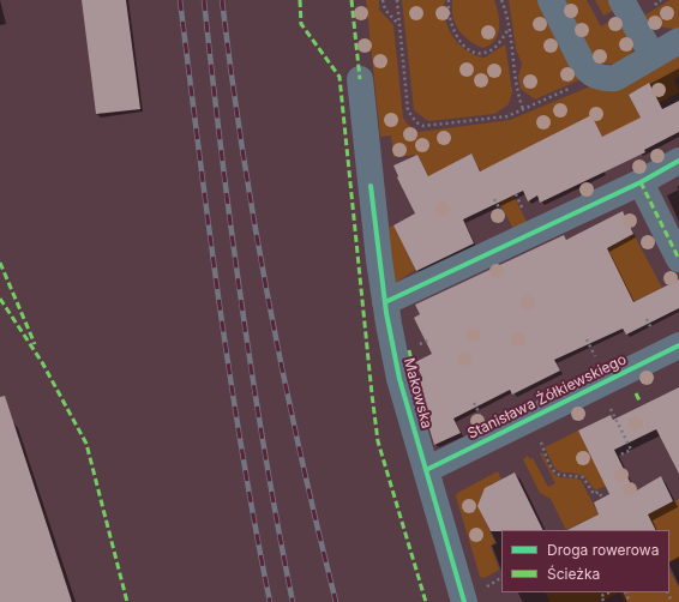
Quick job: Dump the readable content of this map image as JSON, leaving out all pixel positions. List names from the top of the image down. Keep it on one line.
{"streets":{"street":["Makowska","Stanisława Żółkiewskiego"]},"crossings":[["Makowska","Stanisława Żółkiewskiego"]],"legend":["Droga rowerowa","Ścieżka"]}
